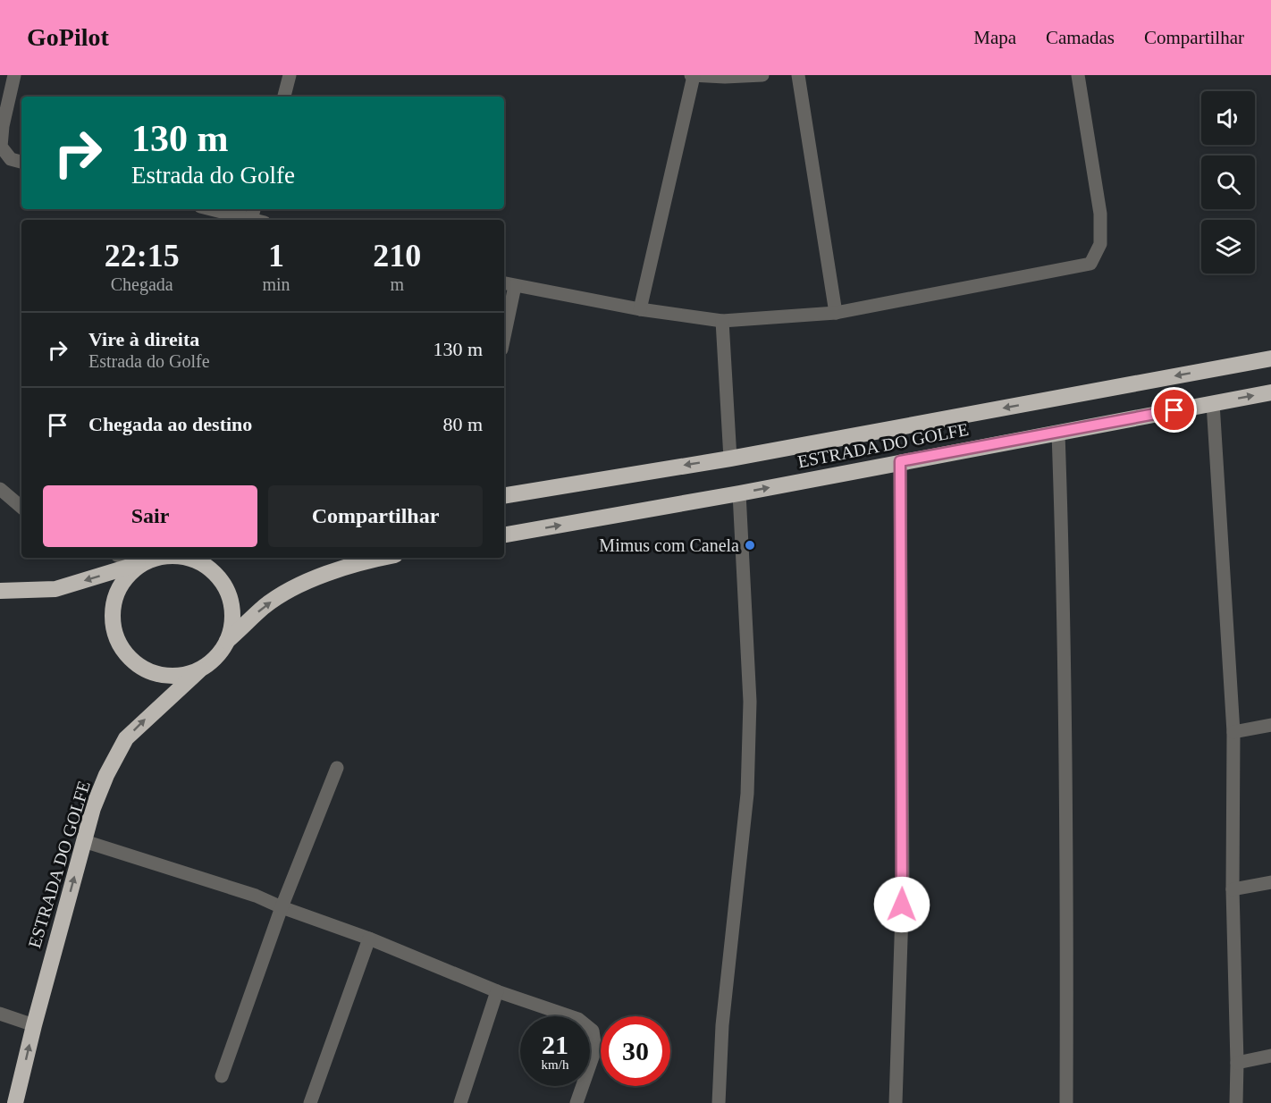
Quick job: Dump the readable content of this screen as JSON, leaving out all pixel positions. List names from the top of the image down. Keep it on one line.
{"streets":{"highway":["ESTRADA DO GOLFE"]},"places":["Mimus com Canela"],"page":{"header":"GoPilot","nav":["Mapa","Camadas","Compartilhar"],"turn":["130 m","Estrada do Golfe"],"eta":["22:15","Chegada","1","min","210","m"],"list":[{"name":"Vire à direita","note":"Estrada do Golfe","value":"130 m"},{"name":"Chegada ao destino","value":"80 m"}],"buttons":["Sair","Compartilhar"],"speed":"21 km/h","limit":"30"}}
